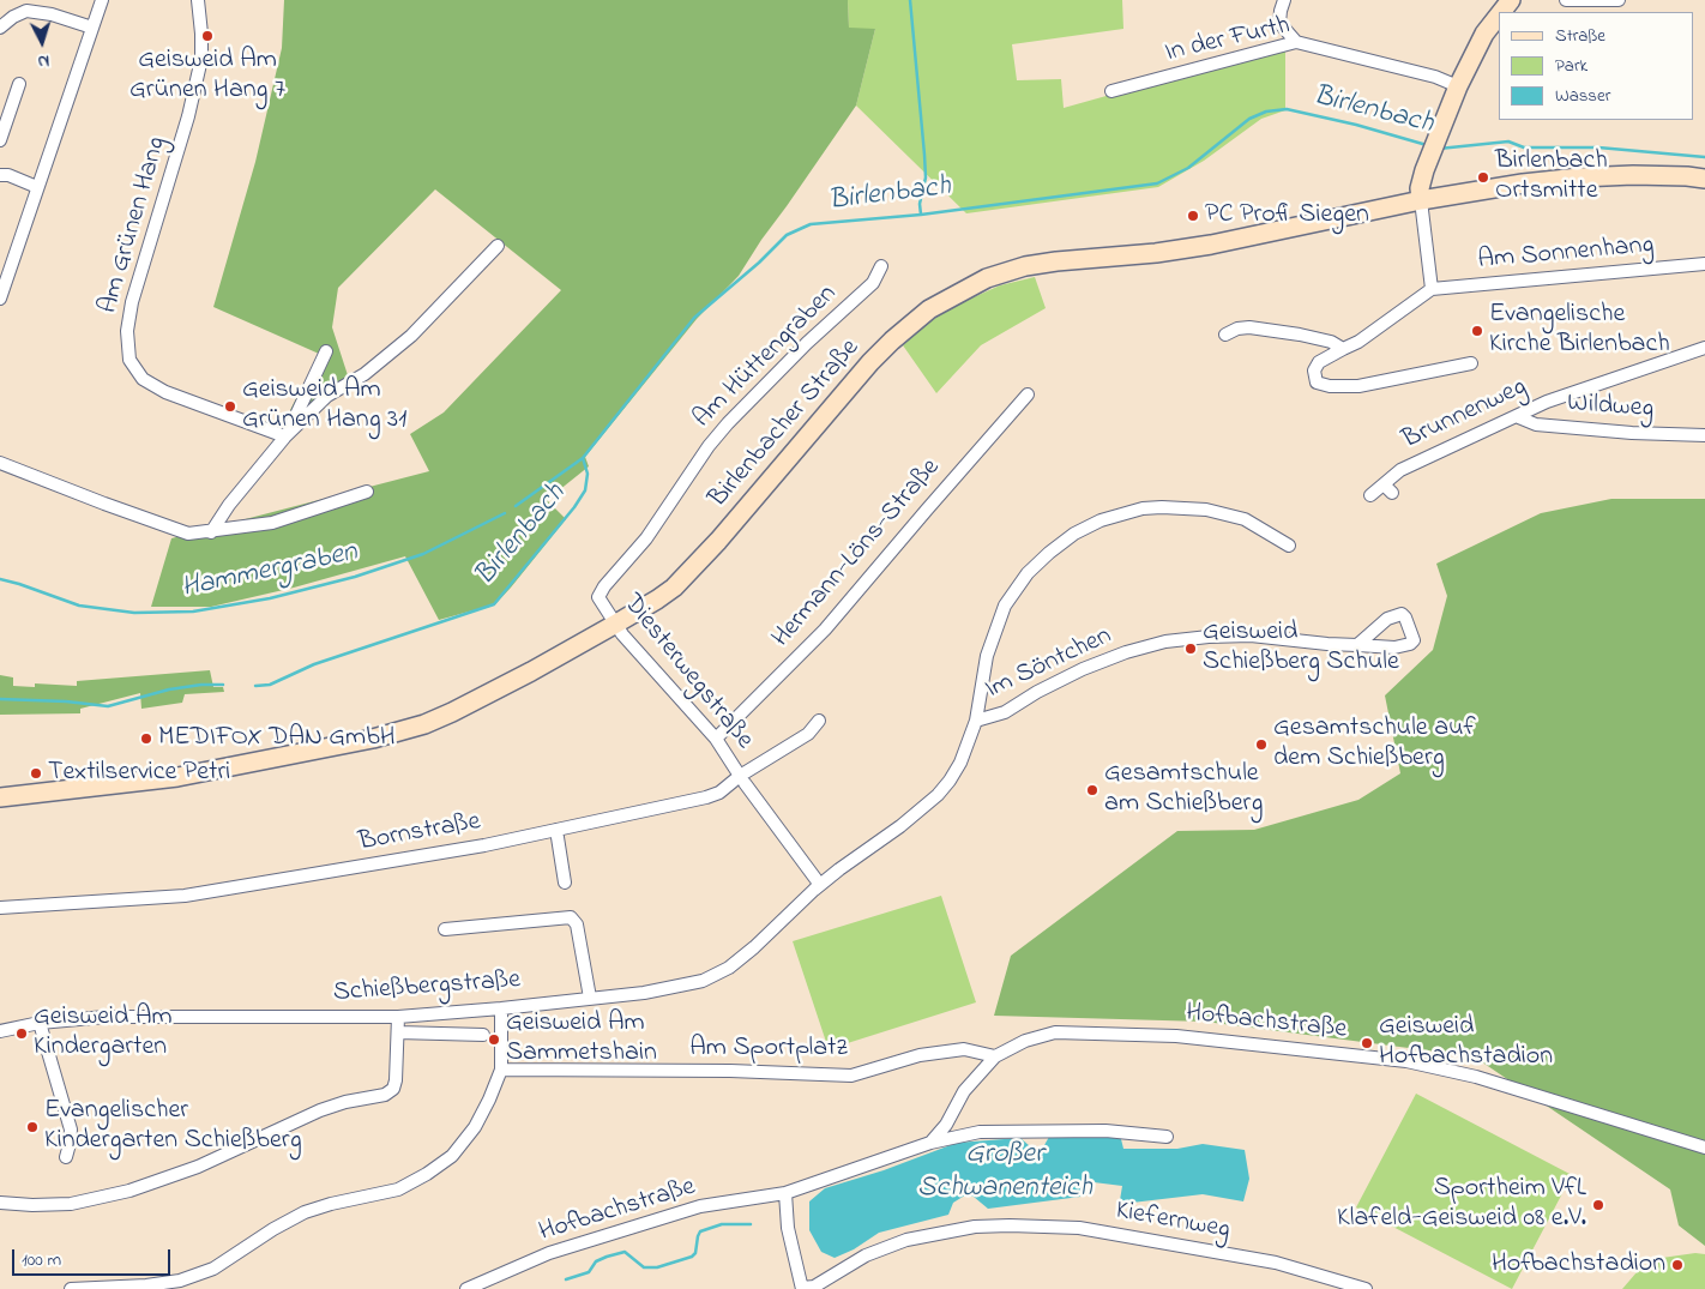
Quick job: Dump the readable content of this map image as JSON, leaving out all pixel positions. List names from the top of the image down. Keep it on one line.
{"streets":{"main road":["Birlenbacher Straße"],"street":["In der Furth","Am Grünen Hang","Am Sonnenhang","Am Hüttengraben","Wildweg","Brunnenweg","Hermann-Löns-Straße","Im Söntchen","Diesterwegstraße","Bornstraße","Schießbergstraße","Hofbachstraße","Am Sportplatz","Kiefernweg"]},"crossings":[["Am Hüttengraben","Diesterwegstraße"],["Wildweg","Brunnenweg"],["Birlenbacher Straße","Diesterwegstraße"],["Hermann-Löns-Straße","Diesterwegstraße"],["Im Söntchen","Schießbergstraße"],["Diesterwegstraße","Bornstraße"],["Hofbachstraße","Am Sportplatz"]],"water":["Birlenbach","Hammergraben","Großer Schwanenteich"],"places":["Geisweid Am Grünen Hang 7","Birlenbach Ortsmitte","PC Profi Siegen","Evangelische Kirche Birlenbach","Geisweid Am Grünen Hang 31","Geisweid Schießberg Schule","MEDIFOX DAN GmbH","Gesamtschule auf dem Schießberg","Textilservice Petri","Gesamtschule am Schießberg","Geisweid Am Kindergarten","Geisweid Am Sammetshain","Geisweid Hofbachstadion","Evangelischer Kindergarten Schießberg","Sportheim VfL Klafeld-Geisweid 08 e.V.","Hofbachstadion"],"legend":["Straße","Park","Wasser"],"scale_bar":"100 m","north":"bottom"}
